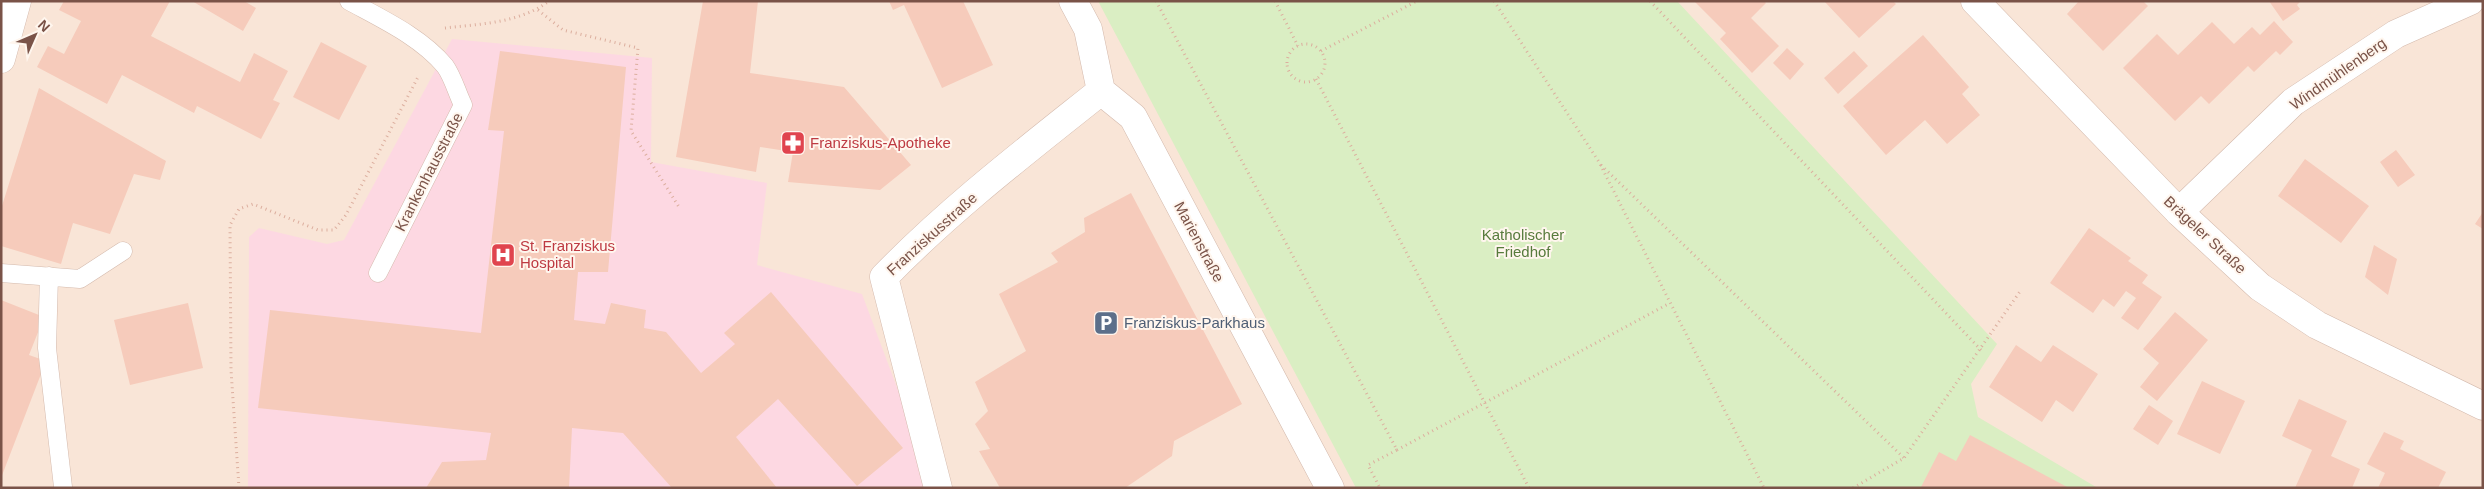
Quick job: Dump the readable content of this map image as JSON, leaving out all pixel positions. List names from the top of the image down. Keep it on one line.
{"streets":{"street":["Windmühlenberg","Franziskusstraße","Brägeler Straße","Marienstraße"],"lane":["Krankenhausstraße"]},"crossings":[["Windmühlenberg","Brägeler Straße"],["Franziskusstraße","Marienstraße"]],"parks":["Katholischer Friedhof"],"places":{"pharmacy":["Franziskus-Apotheke"],"hospital":["St. Franziskus Hospital"],"parking":["Franziskus-Parkhaus"]},"north":"top right"}
